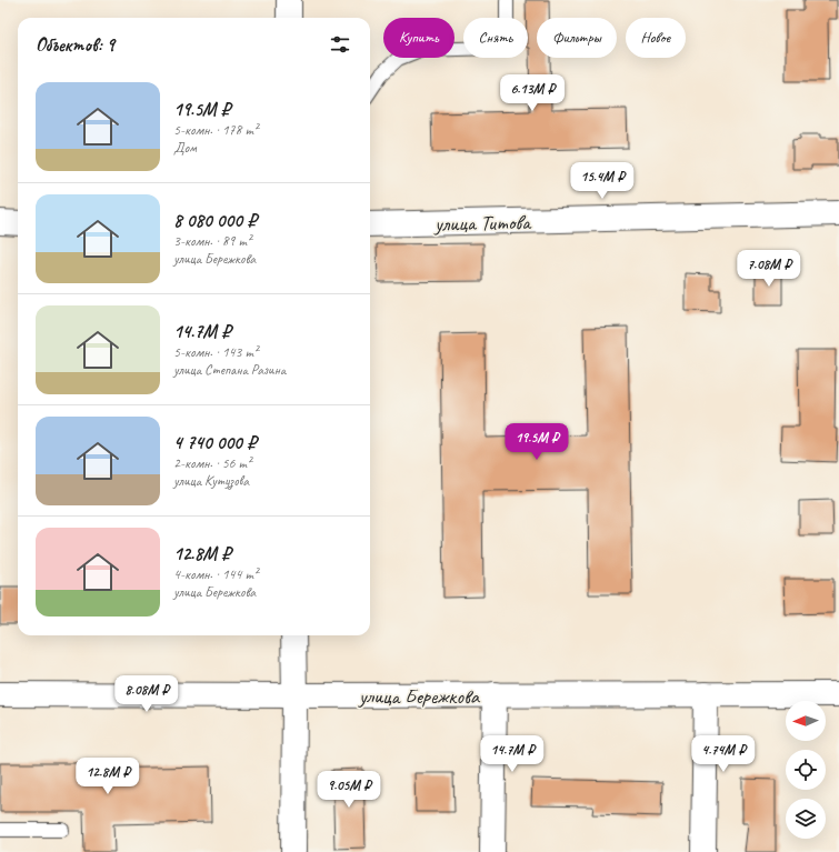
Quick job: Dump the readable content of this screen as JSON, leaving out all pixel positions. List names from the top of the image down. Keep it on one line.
{"streets":{"street":["улица Титова","улица Бережкова"]},"north":"left","page":{"chip":["Купить","Снять","Фильтры","Новое"],"heading":"Объектов: 9","list":[{"name":"19.5M ₽","note":"5-комн. · 178 m² · Дом"},{"name":"8 080 000 ₽","note":"3-комн. · 89 m² · улица Бережкова"},{"name":"14.7M ₽","note":"5-комн. · 143 m² · улица Степана Разина"},{"name":"4 740 000 ₽","note":"2-комн. · 56 m² · улица Кутузова"},{"name":"12.8M ₽","note":"4-комн. · 144 m² · улица Бережкова"}],"price":["6.13M ₽","15.4M ₽","7.08M ₽","19.5M ₽","8.08M ₽","14.7M ₽","4.74M ₽","12.8M ₽","9.05M ₽"]}}
